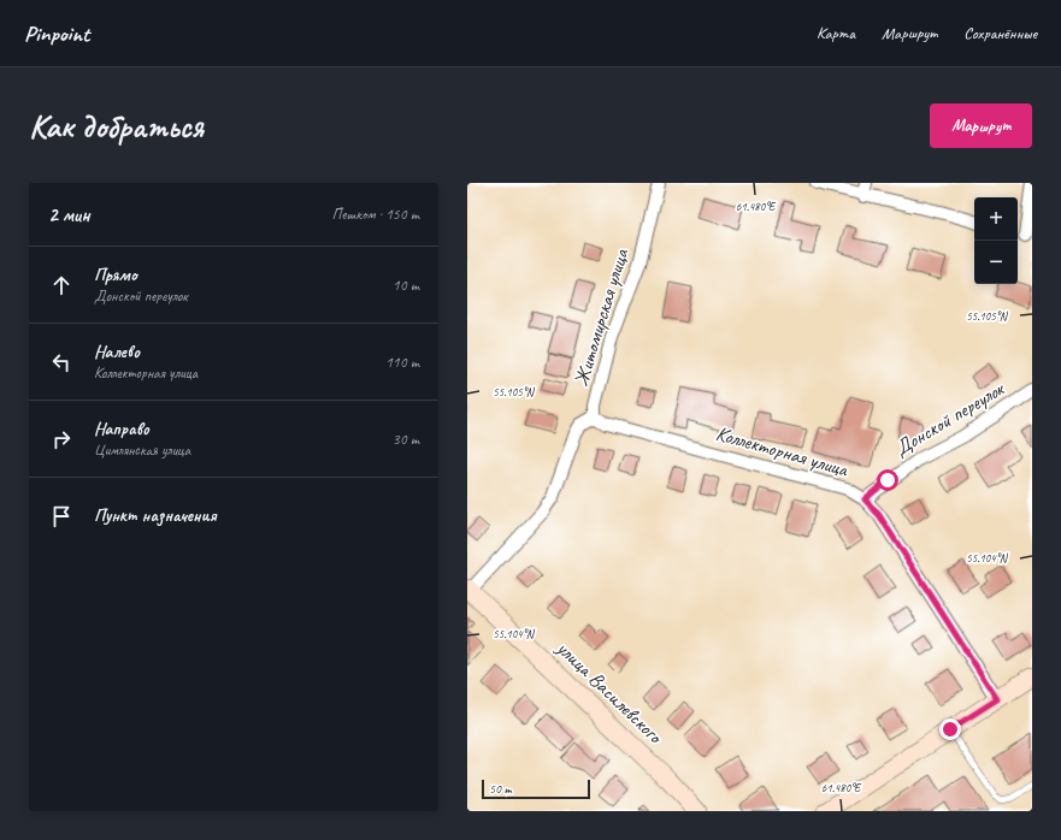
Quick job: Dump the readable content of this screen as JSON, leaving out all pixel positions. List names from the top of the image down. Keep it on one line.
{"streets":{"street":["Житомирская улица","Донской переулок","Коллекторная улица","улица Василевского"]},"crossings":[["Житомирская улица","Коллекторная улица"],["Житомирская улица","улица Василевского"],["Донской переулок","Коллекторная улица"]],"scale_bar":"50 m","page":{"header":"Pinpoint","nav":["Карта","Маршрут","Сохранённые"],"buttons":"Маршрут","title":"Как добраться","heading":["2 мин","Пешком · 150 m"],"map_buttons":["+","−"],"list":[["Прямо","Донской переулок","10 m"],["Налево","Коллекторная улица","110 m"],["Направо","Цимлянская улица","30 m"],"Пункт назначения"],"scale":"50 m"},"coordinates":["61.480°E","55.105°N","55.104°N"]}
